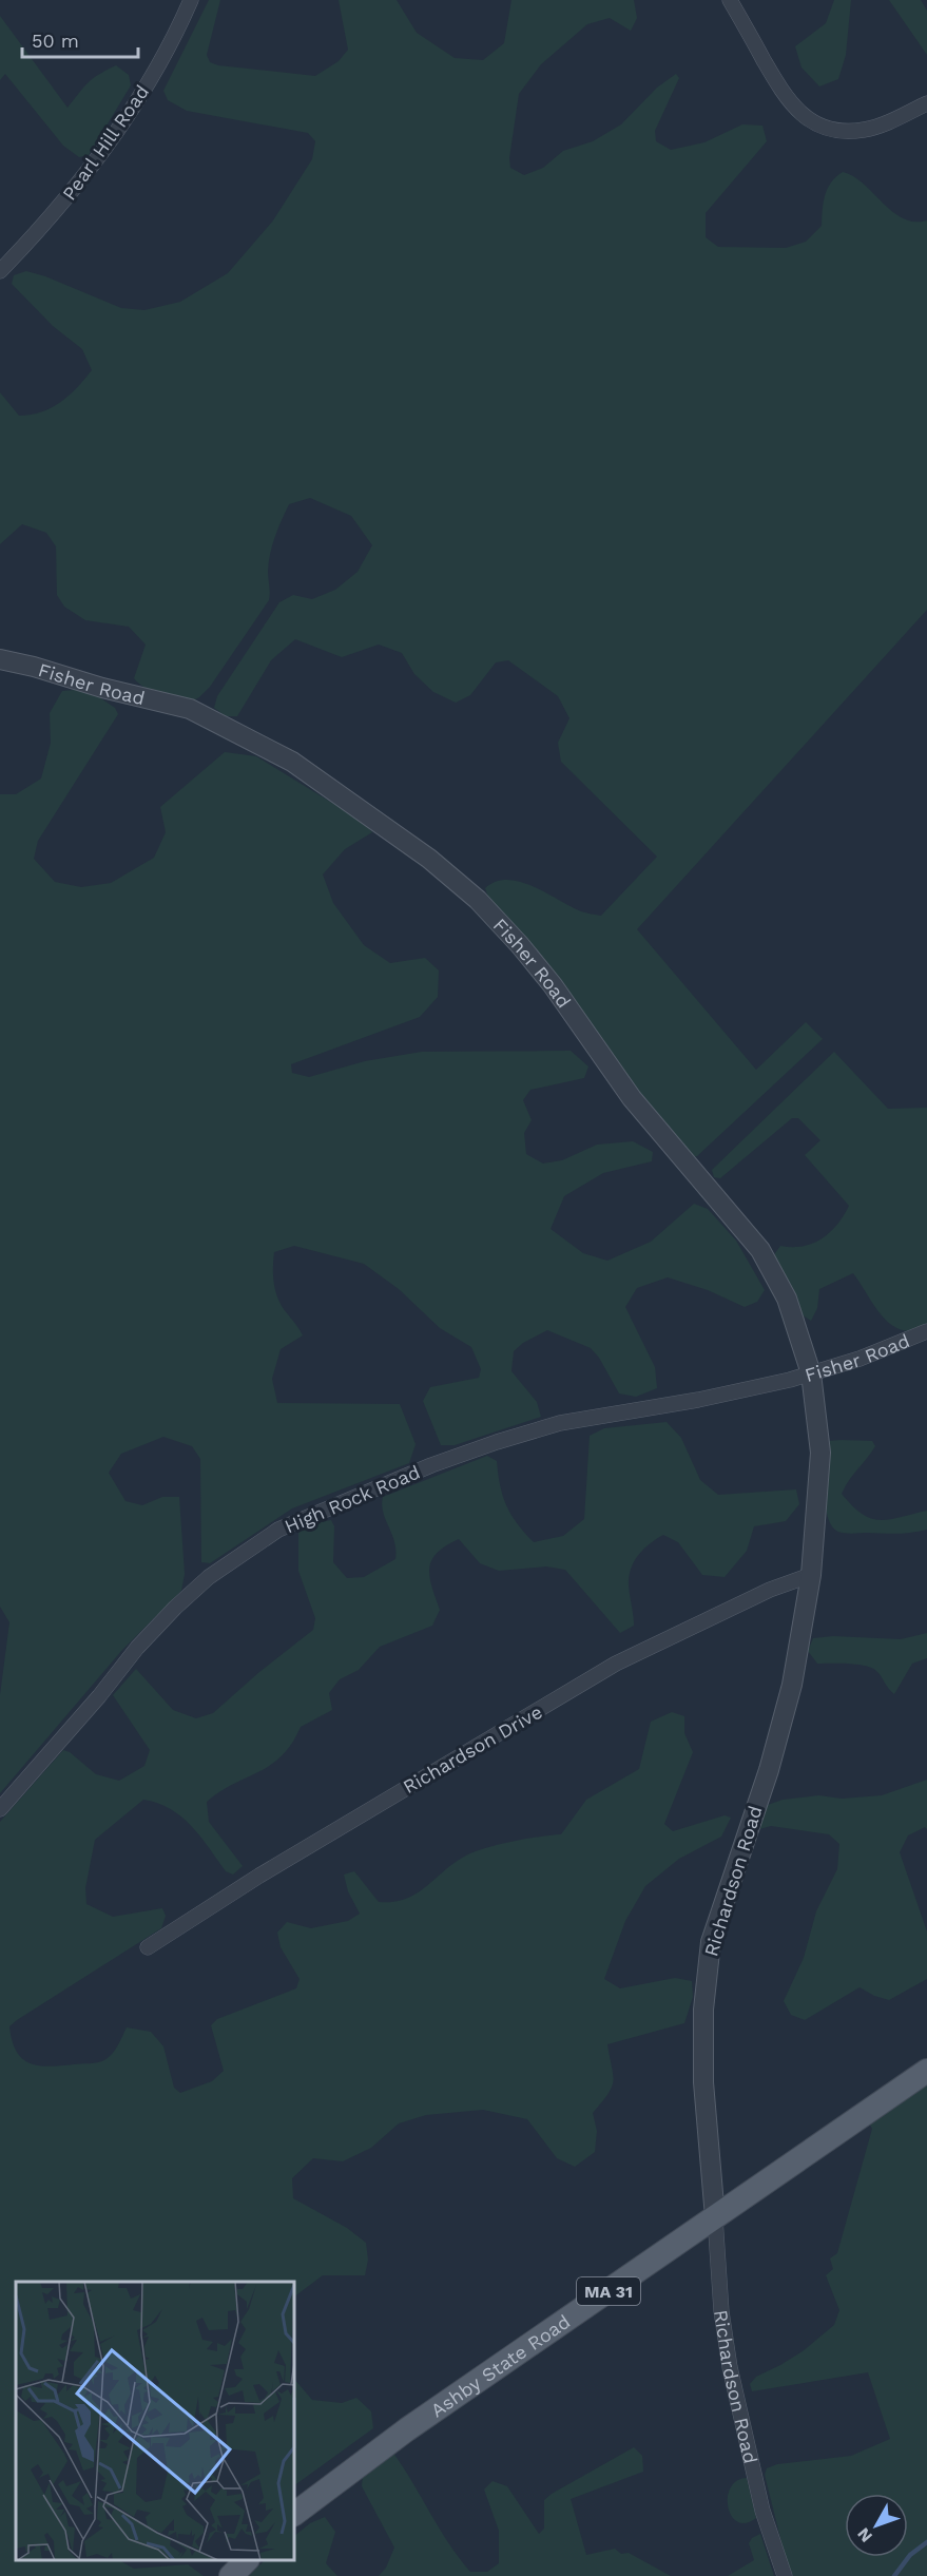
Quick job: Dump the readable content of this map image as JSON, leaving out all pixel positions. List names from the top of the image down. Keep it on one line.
{"streets":{"main road":["MA 31","Ashby State Road"],"street":["Pearl Hill Road","Fisher Road","High Rock Road","Richardson Drive","Richardson Road"]},"crossings":[["Fisher Road","High Rock Road"],["Fisher Road","Richardson Road"],["High Rock Road","Richardson Road"],["Richardson Drive","Richardson Road"],["Richardson Road","Ashby State Road"]],"scale_bar":"50 m","north":"bottom left"}
